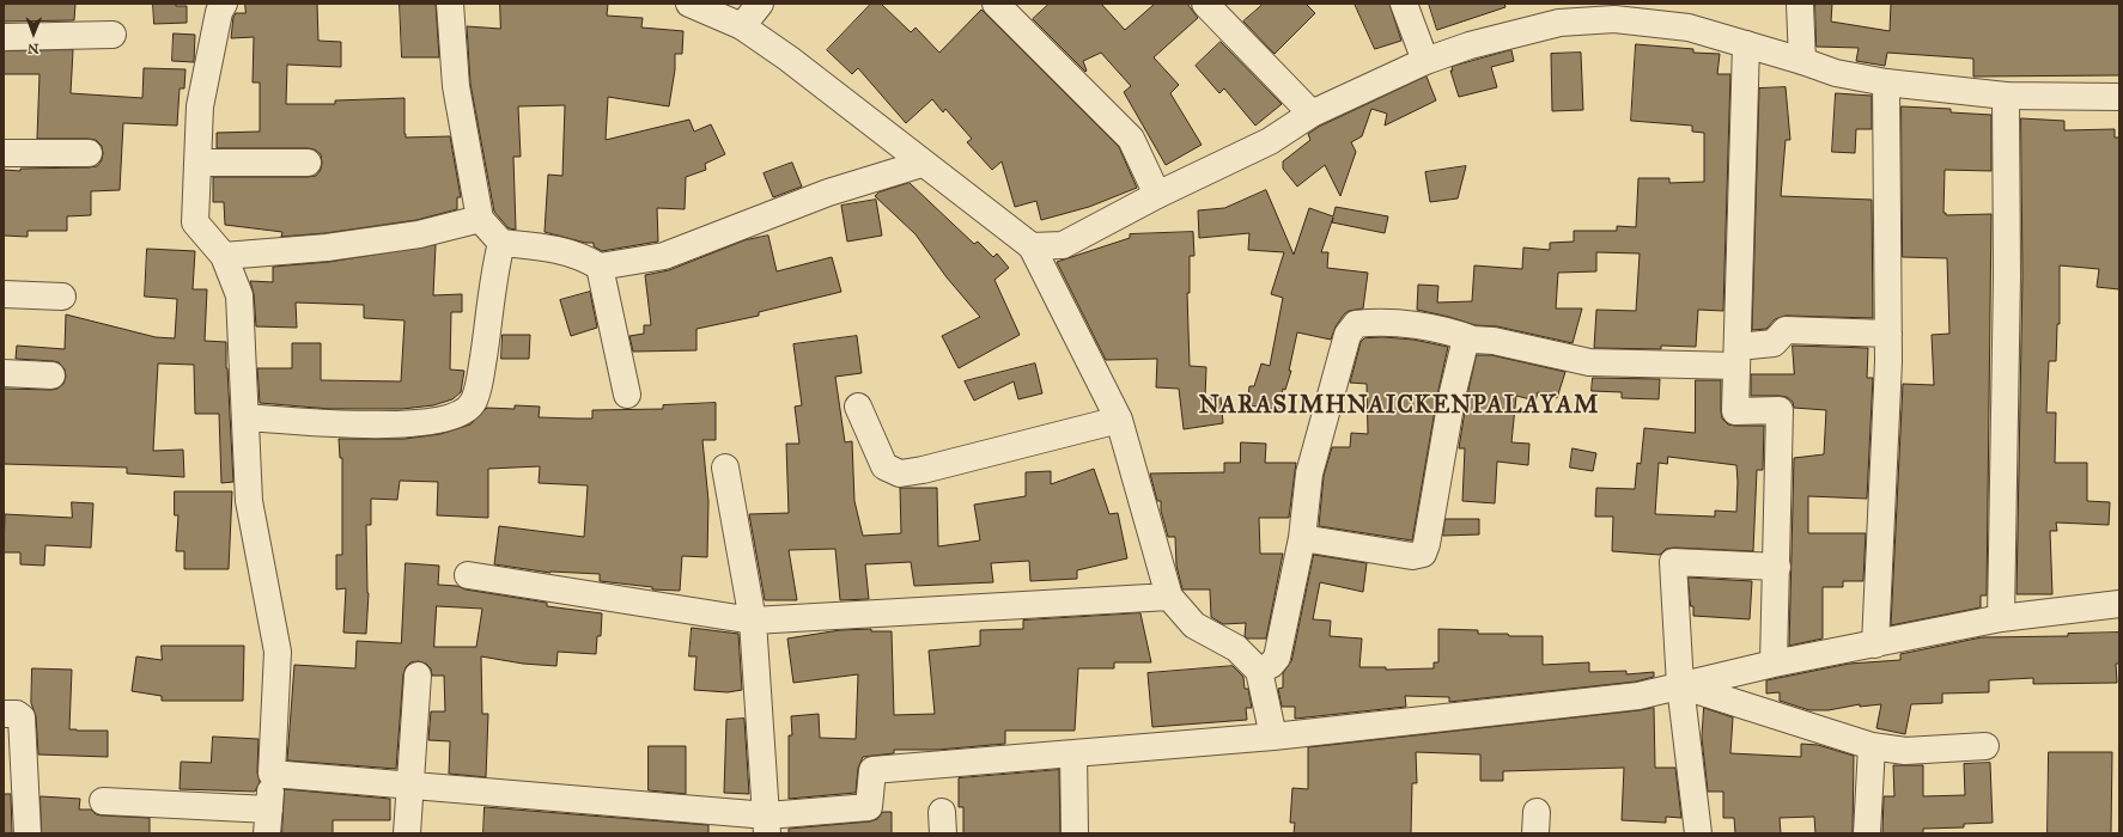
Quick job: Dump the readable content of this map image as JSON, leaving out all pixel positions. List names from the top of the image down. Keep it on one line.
{"districts":["NARASIMHNAICKENPALAYAM"],"north":"bottom"}
